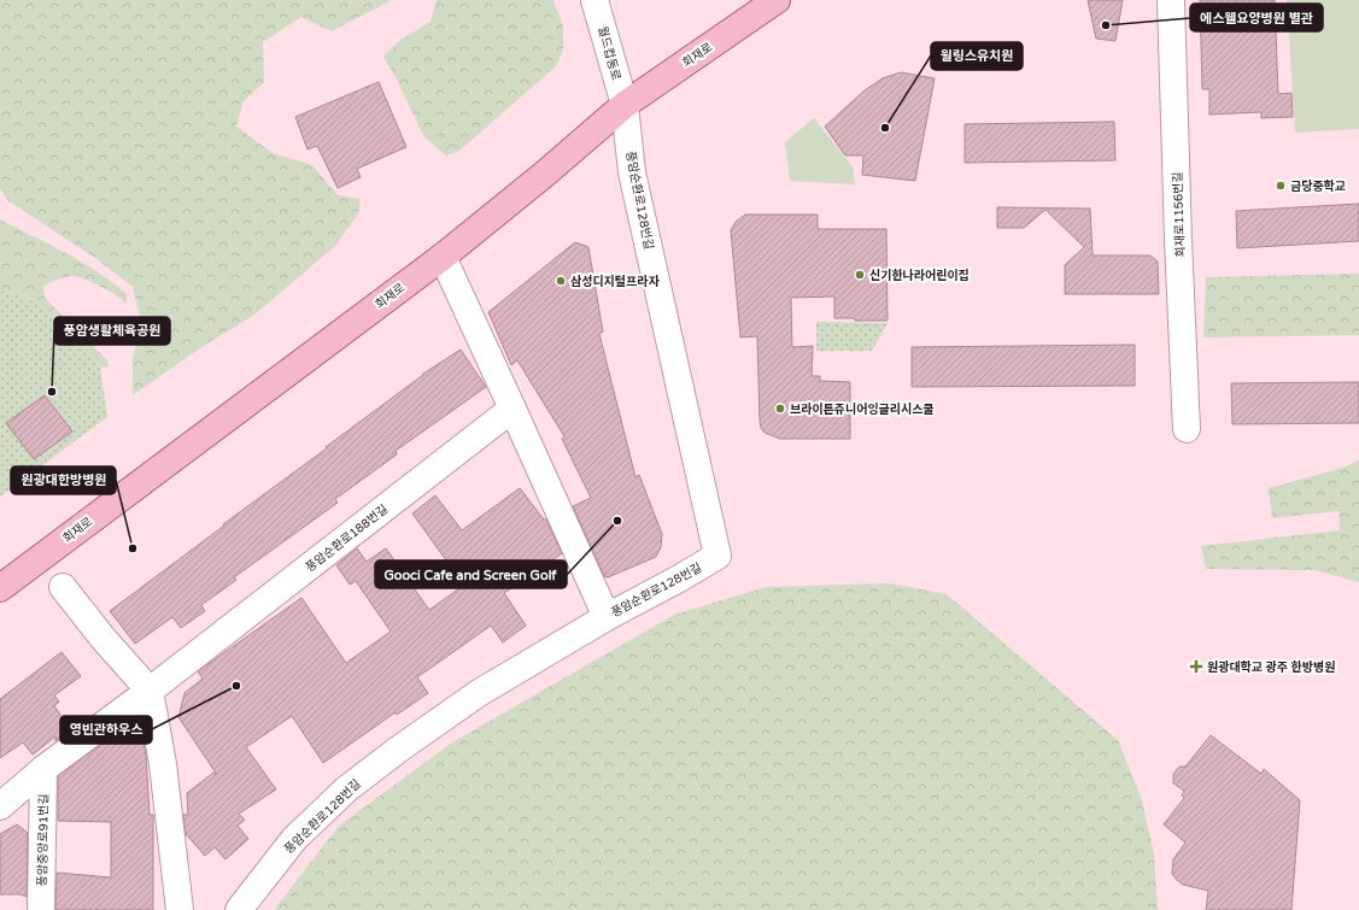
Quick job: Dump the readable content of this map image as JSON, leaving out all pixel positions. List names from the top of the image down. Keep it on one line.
{"streets":{"main road":["회재로"],"street":["월드컵동로","풍암순환로128번길","회재로1156번길","풍암순환로188번길","풍암중앙로91번길"]},"crossings":[["월드컵동로","회재로"],["월드컵동로","풍암순환로128번길"],["회재로","풍암순환로128번길"],["풍암순환로188번길","풍암중앙로91번길"]],"places":{"other":["에스웰요양병원 별관","윌링스유치원","금당중학교","신기한나라어린이집","삼성디지털프라자","풍암생활체육공원","브라이튼쥬니어잉글리시스쿨","Gooci Cafe and Screen Golf","원광대한방병원","영빈관하우스"],"health":["원광대학교 광주 한방병원"]}}
